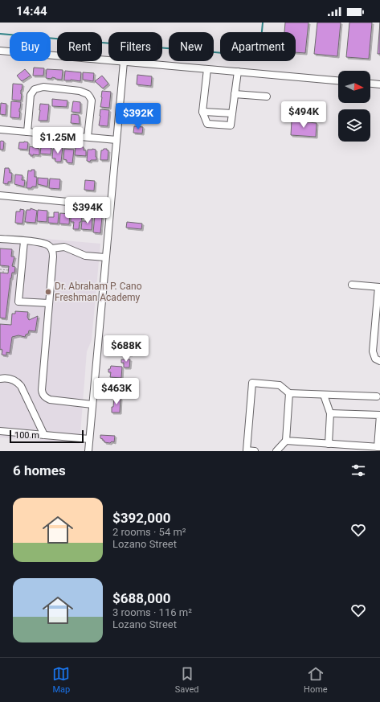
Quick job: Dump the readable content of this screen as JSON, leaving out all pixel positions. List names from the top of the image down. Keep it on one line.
{"places":["Dr. Abraham P. Cano Freshman Academy"],"scale_bar":"100 m","north":"right","page":{"status":"14:44","chip":["Buy","Rent","Filters","New","Apartment"],"price":["$494K","$392K","$1.25M","$394K","$688K","$463K"],"scale":"100 m","heading":"6 homes","list":[{"name":"$392,000","note":"2 rooms · 54 m² · Lozano Street"},{"name":"$688,000","note":"3 rooms · 116 m² · Lozano Street"}],"tabs":["Map","Saved","Home"]}}
